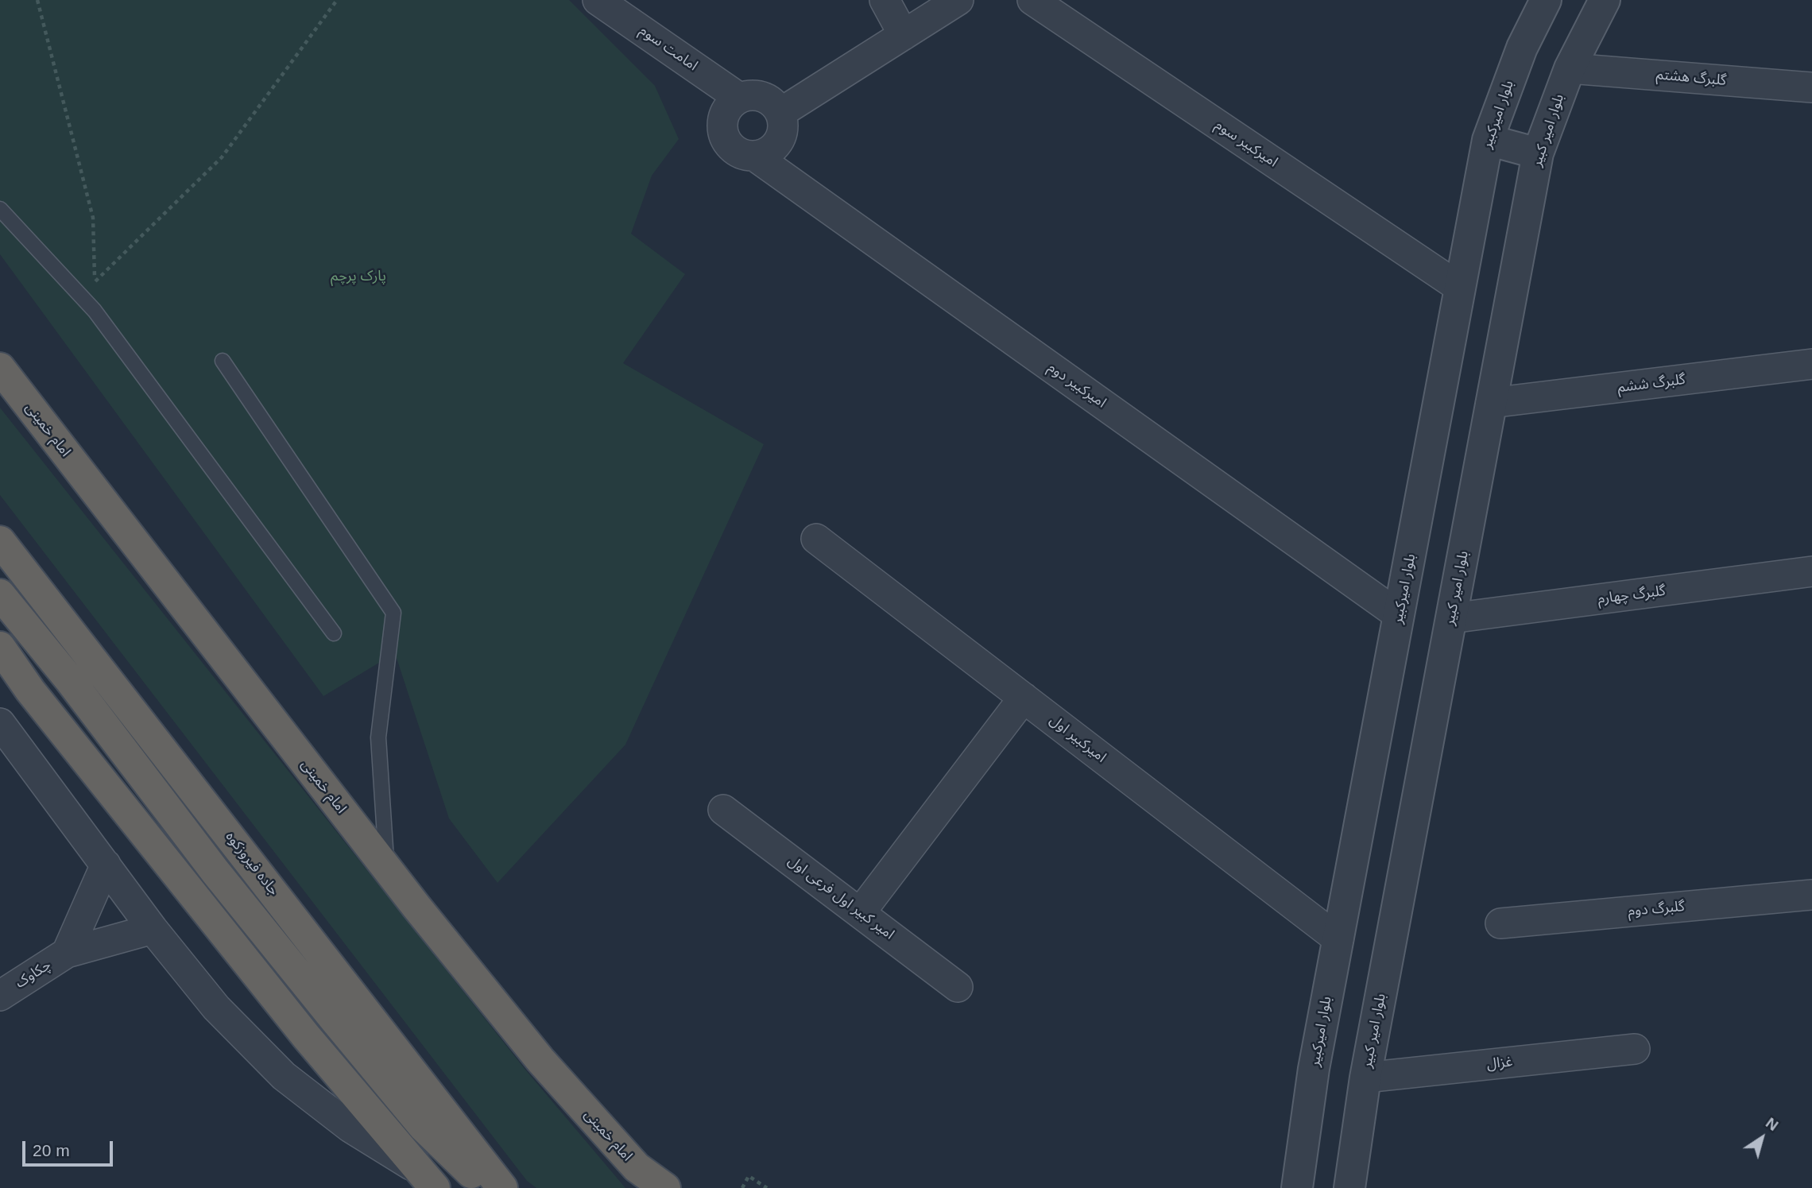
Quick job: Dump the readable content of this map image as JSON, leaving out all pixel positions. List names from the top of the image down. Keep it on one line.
{"streets":{"highway":["امام خمینی","جاده فیروزکوه"],"street":["امامت سوم","گلبرگ هشتم","بلوار امیرکبیر","بلوار امیر کبیر","امیرکبیر سوم","گلبرگ ششم","امیرکبیر دوم","گلبرگ چهارم","امیرکبیر اول","امیر کبیر اول فرعی اول","گلبرگ دوم","چکاوک","غزال"]},"crossings":[["امامت سوم","امیرکبیر دوم"],["گلبرگ هشتم","بلوار امیر کبیر"],["بلوار امیرکبیر","امیرکبیر سوم"],["بلوار امیرکبیر","امیرکبیر دوم"],["بلوار امیرکبیر","امیرکبیر اول"],["بلوار امیر کبیر","گلبرگ ششم"],["بلوار امیر کبیر","گلبرگ چهارم"],["بلوار امیر کبیر","غزال"]],"parks":["پارک پرچم"],"scale_bar":"20 m","north":"top right"}
